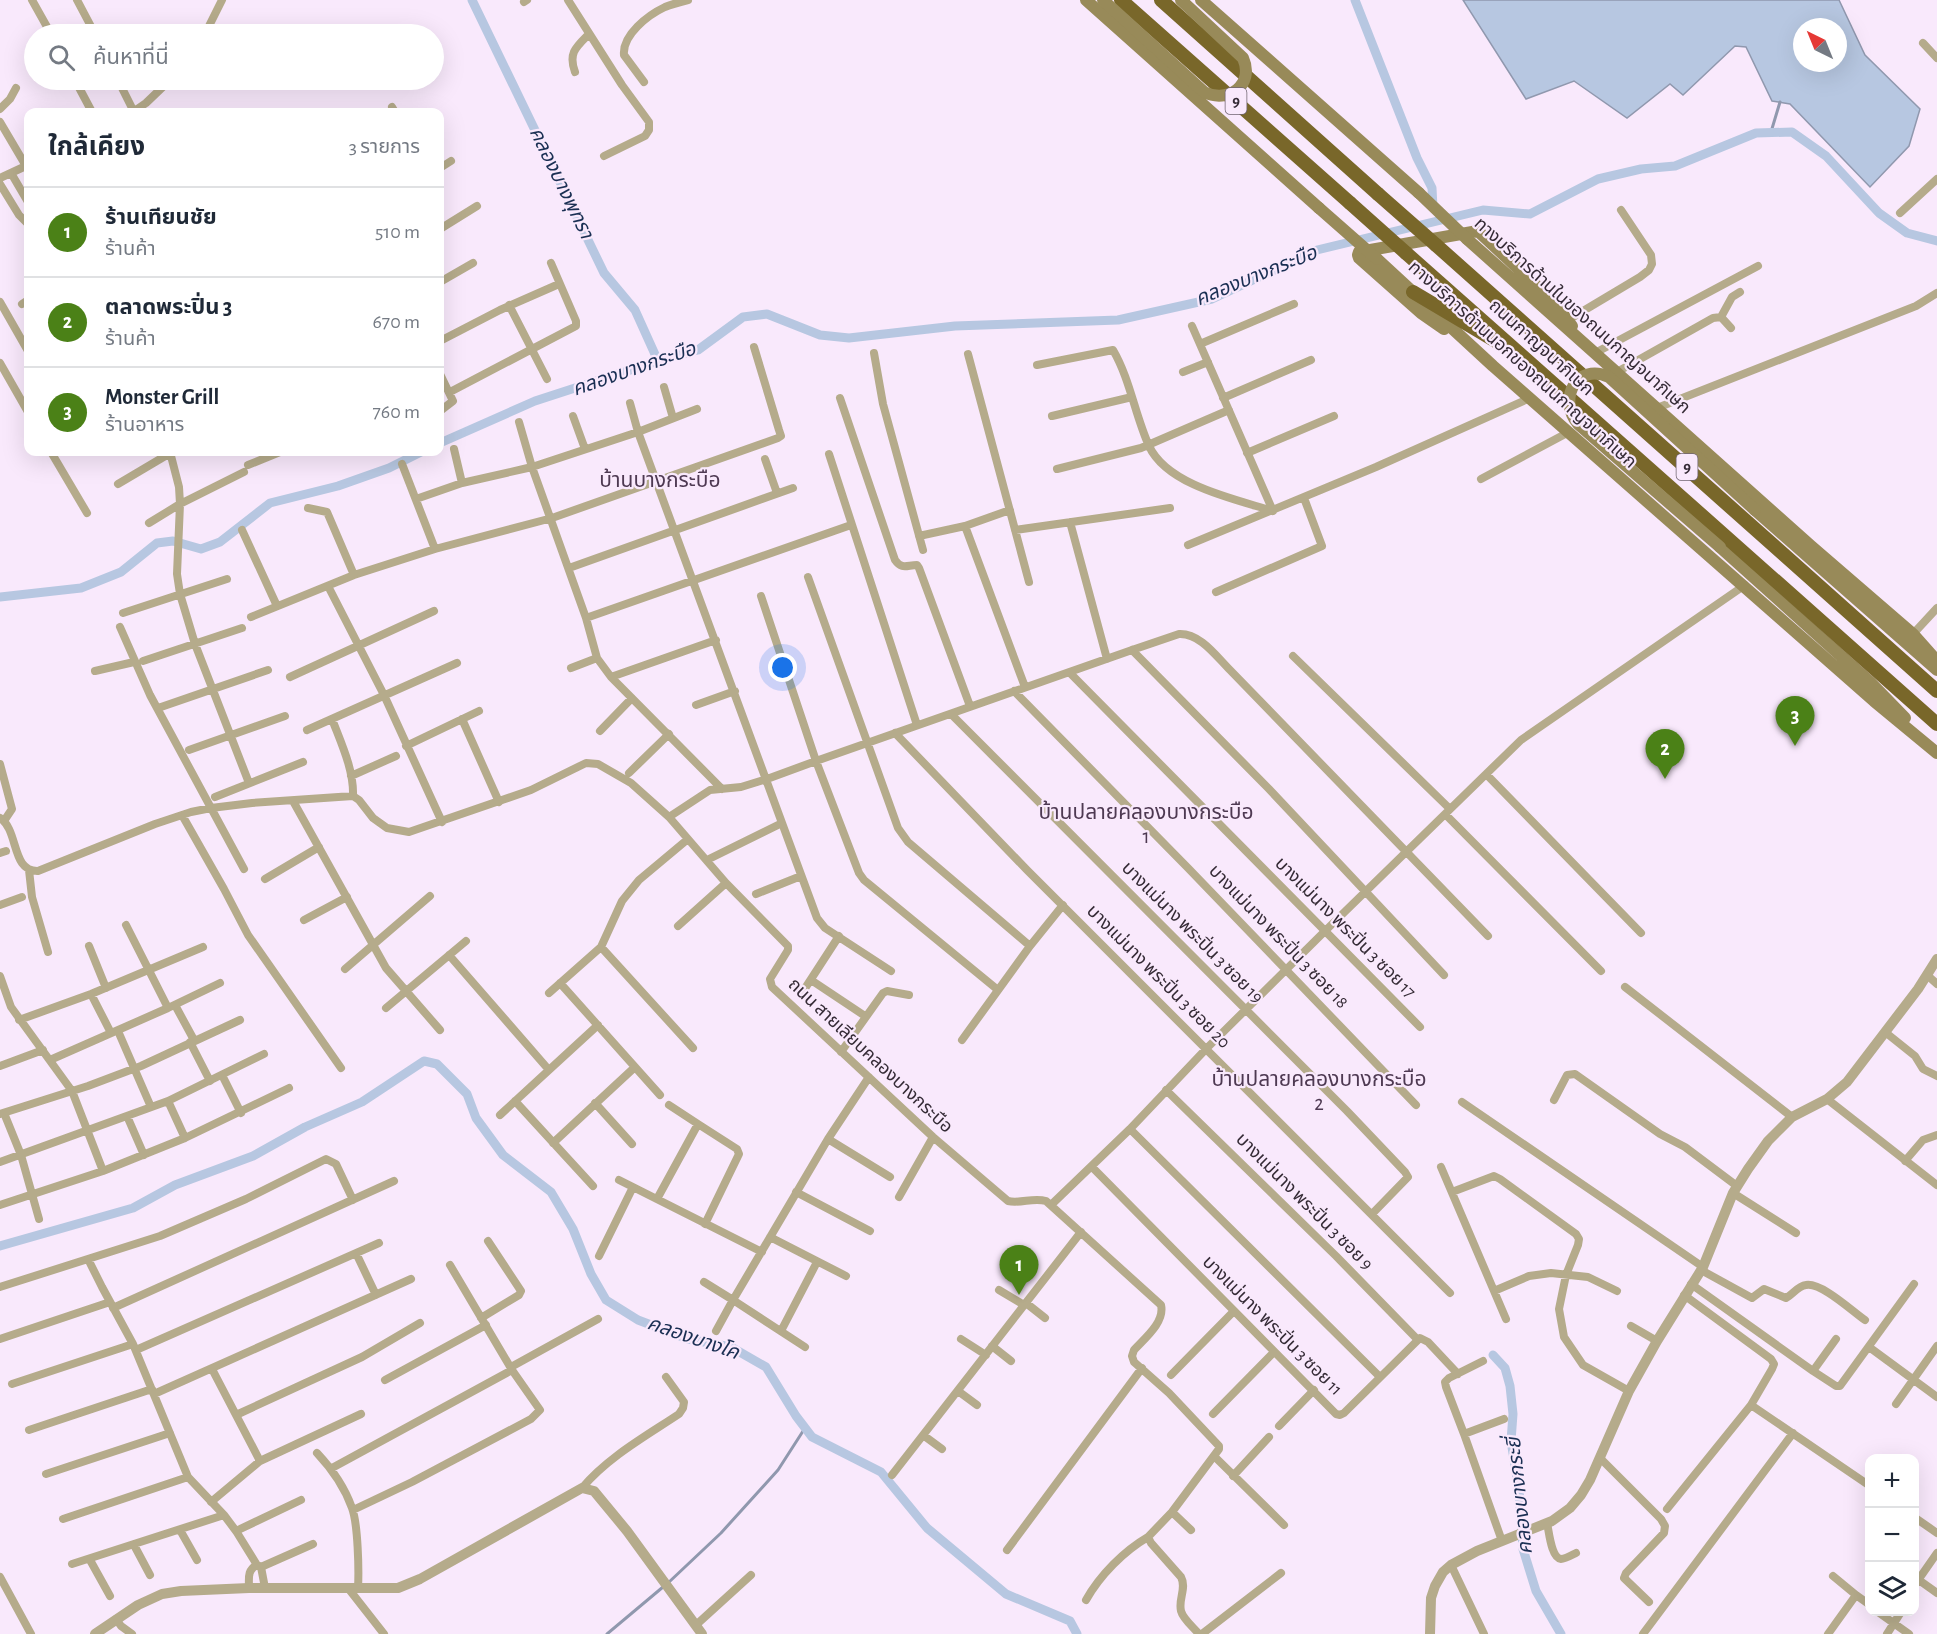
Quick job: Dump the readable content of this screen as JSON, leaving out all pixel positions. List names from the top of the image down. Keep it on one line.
{"streets":{"highway":["9","ถนนกาญจนาภิเษก"],"main road":["ทางบริการด้านในของถนนกาญจนาภิเษก","ทางบริการด้านนอกของถนนกาญจนาภิเษก"],"street":["บางแม่นาง พระปิ่น 3 ซอย 17","บางแม่นาง พระปิ่น 3 ซอย 19","บางแม่นาง พระปิ่น 3 ซอย 18","บางแม่นาง พระปิ่น 3 ซอย 20","ถนน สายเลียบคลองบางกระบือ","บางแม่นาง พระปิ่น 3 ซอย 9","บางแม่นาง พระปิ่น 3 ซอย 11"]},"crossings":[["บางแม่นาง พระปิ่น 3 ซอย 19","บางแม่นาง พระปิ่น 3 ซอย 20"],["บางแม่นาง พระปิ่น 3 ซอย 9","บางแม่นาง พระปิ่น 3 ซอย 11"]],"districts":["บ้านบางกระบือ","บ้านปลายคลองบางกระบือ 1","บ้านปลายคลองบางกระบือ 2"],"water":["คลองบางพุทรา","คลองบางกระบือ","คลองบางโค","คลองบางกระยี่"],"north":"top left","page":{"search":"ค้นหาที่นี่","heading":["ใกล้เคียง","3 รายการ"],"list":[{"mark":"1","name":"ร้านเทียนชัย","note":"ร้านค้า","value":"510 m"},{"mark":"2","name":"ตลาดพระปิ่น 3","note":"ร้านค้า","value":"670 m"},{"mark":"3","name":"Monster Grill","note":"ร้านอาหาร","value":"760 m"}],"pins":["3","2","1"],"map_buttons":["+","−"]}}
